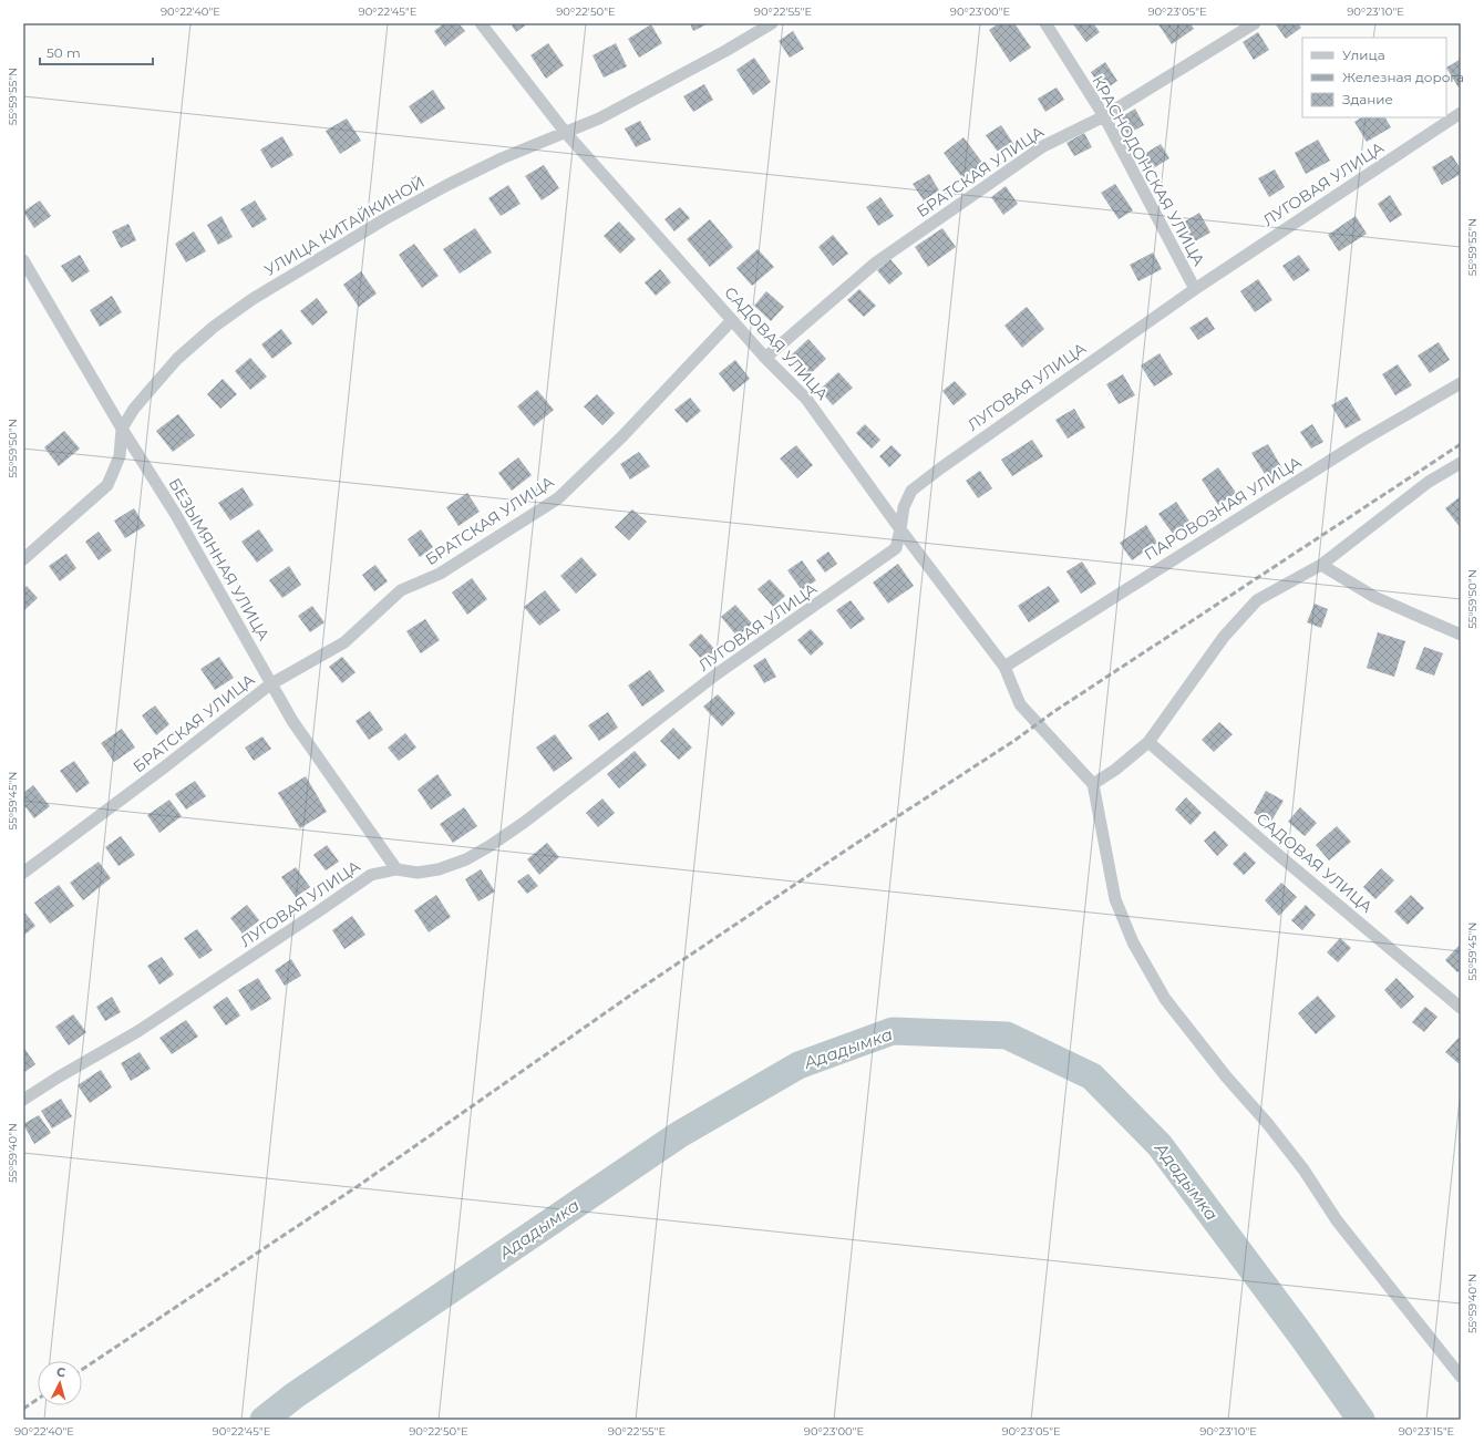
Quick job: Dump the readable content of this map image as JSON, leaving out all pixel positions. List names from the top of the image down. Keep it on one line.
{"streets":{"street":["КРАСНОДОНСКАЯ УЛИЦА","БРАТСКАЯ УЛИЦА","ЛУГОВАЯ УЛИЦА","УЛИЦА КИТАЙКИНОЙ","САДОВАЯ УЛИЦА","ПАРОВОЗНАЯ УЛИЦА","БЕЗЫМЯННАЯ УЛИЦА"]},"crossings":[["КРАСНОДОНСКАЯ УЛИЦА","БРАТСКАЯ УЛИЦА"],["КРАСНОДОНСКАЯ УЛИЦА","ЛУГОВАЯ УЛИЦА"],["БРАТСКАЯ УЛИЦА","САДОВАЯ УЛИЦА"],["БРАТСКАЯ УЛИЦА","БЕЗЫМЯННАЯ УЛИЦА"],["ЛУГОВАЯ УЛИЦА","САДОВАЯ УЛИЦА"],["ЛУГОВАЯ УЛИЦА","БЕЗЫМЯННАЯ УЛИЦА"],["УЛИЦА КИТАЙКИНОЙ","САДОВАЯ УЛИЦА"],["УЛИЦА КИТАЙКИНОЙ","БЕЗЫМЯННАЯ УЛИЦА"],["САДОВАЯ УЛИЦА","ПАРОВОЗНАЯ УЛИЦА"]],"water":["Ададымка"],"legend":["Улица","Железная дорога","Здание"],"scale_bar":"50 m","north":"top","coordinates":["90°22'40\"E","90°22'45\"E","90°22'50\"E","90°22'55\"E","90°23'00\"E","90°23'05\"E","90°23'10\"E","55°59'55\"N","55°59'50\"N","55°59'45\"N","55°59'40\"N","90°23'15\"E"]}
